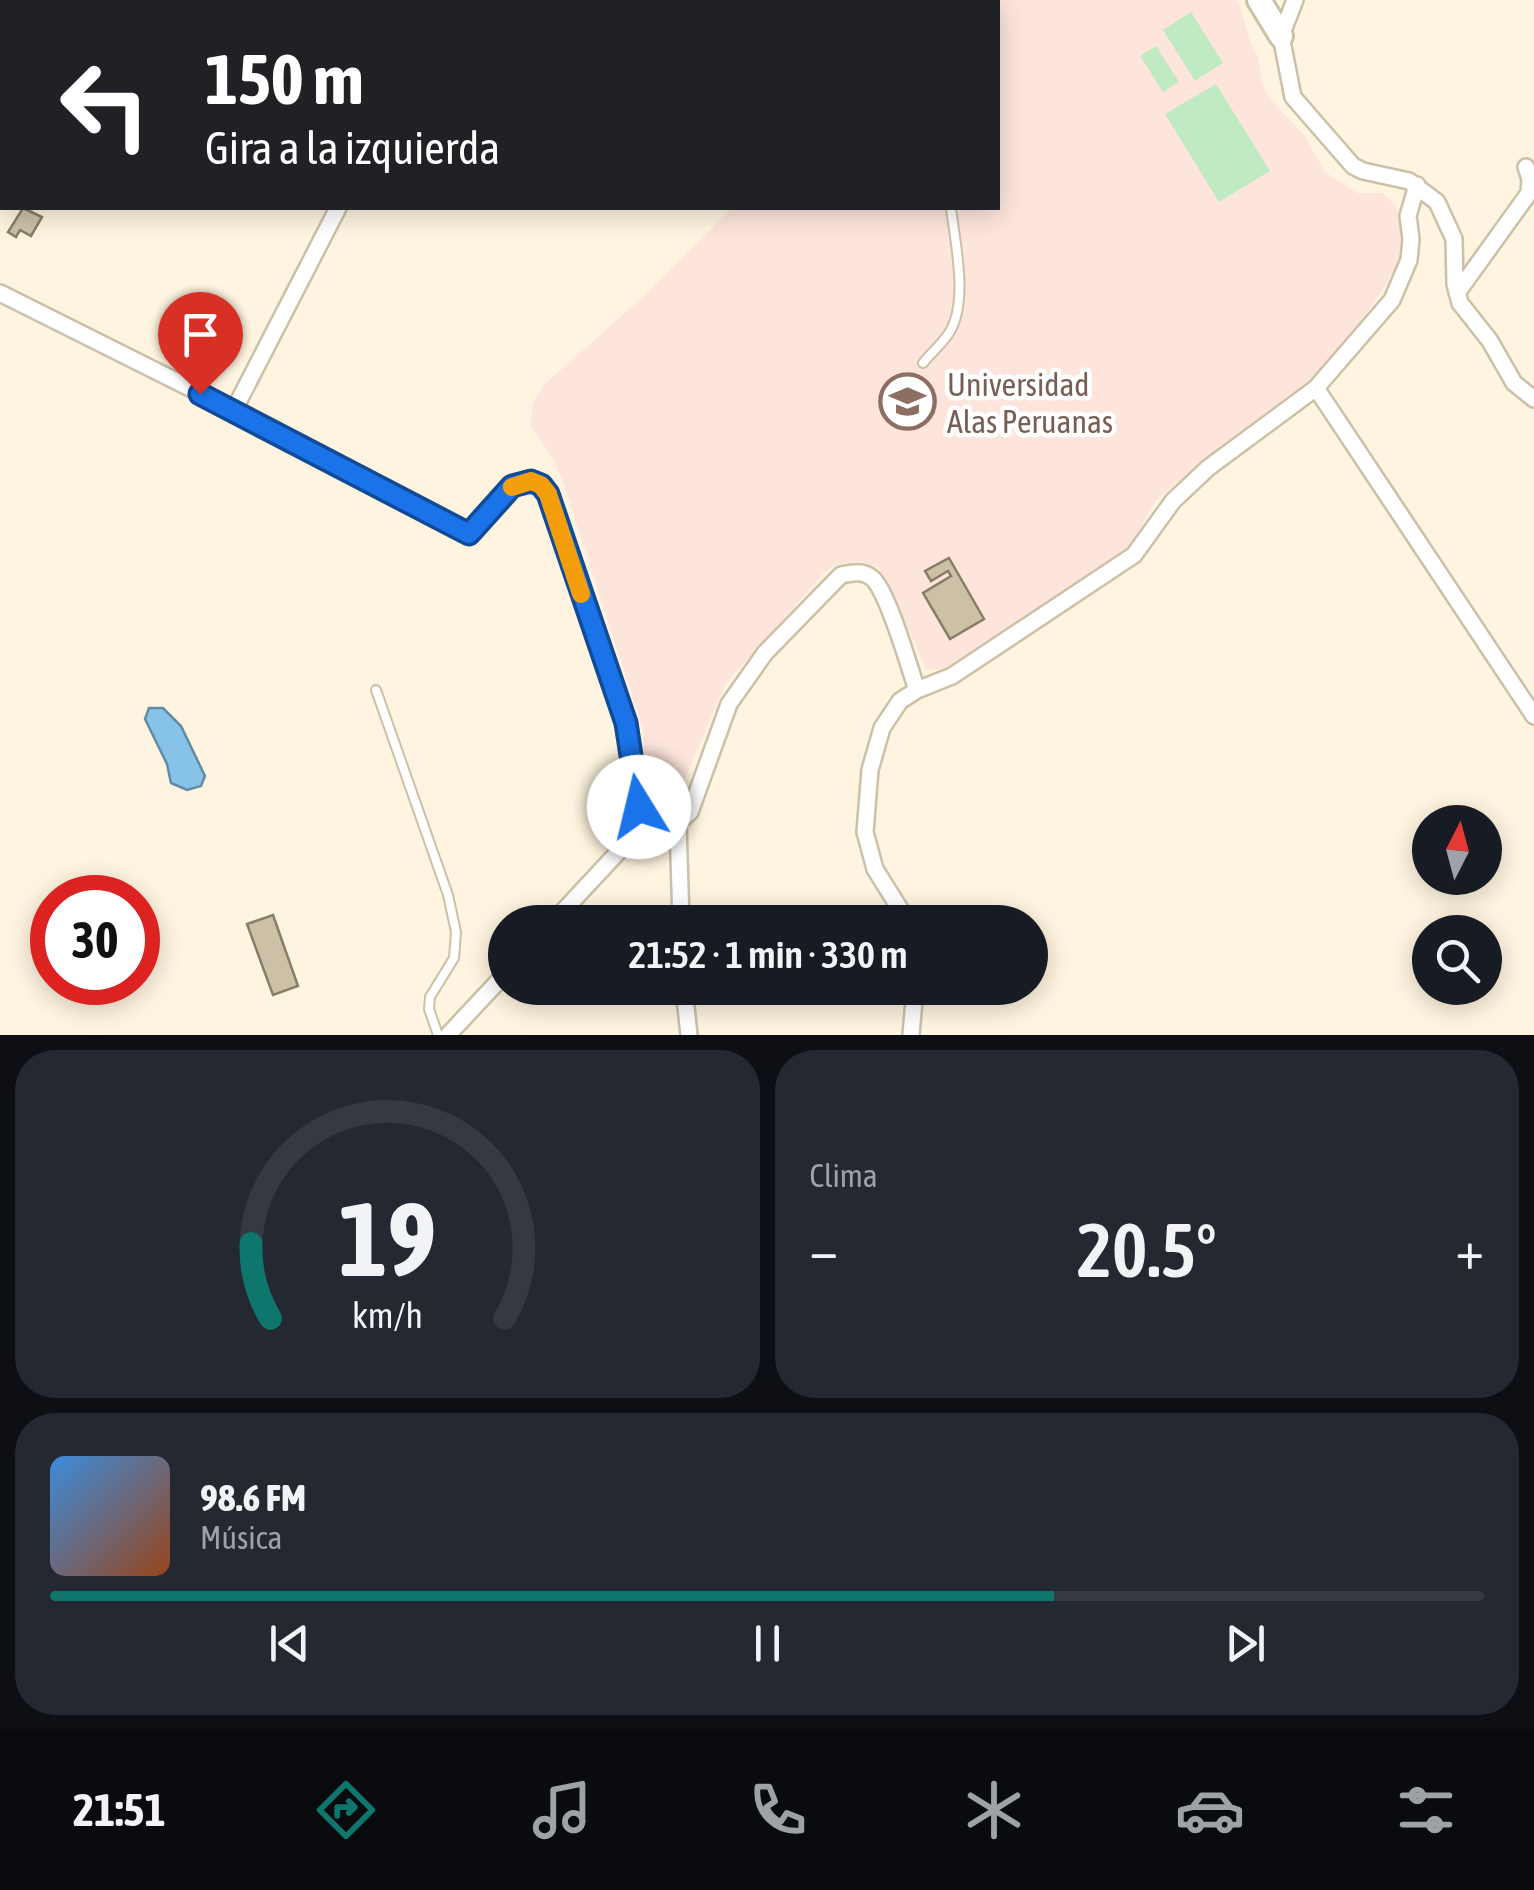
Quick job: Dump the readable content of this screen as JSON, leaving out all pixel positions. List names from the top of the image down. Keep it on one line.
{"places":{"school or university":["Universidad Alas Peruanas"]},"north":"top","page":{"turn":["150 m","Gira a la izquierda"],"limit":"30","trip":"21:52 · 1 min · 330 m","tile":"Clima","heat":["−","20.5°","+"],"song":["98.6 FM","Música"],"tabs":"21:51","gauge":["19","km/h"]}}
